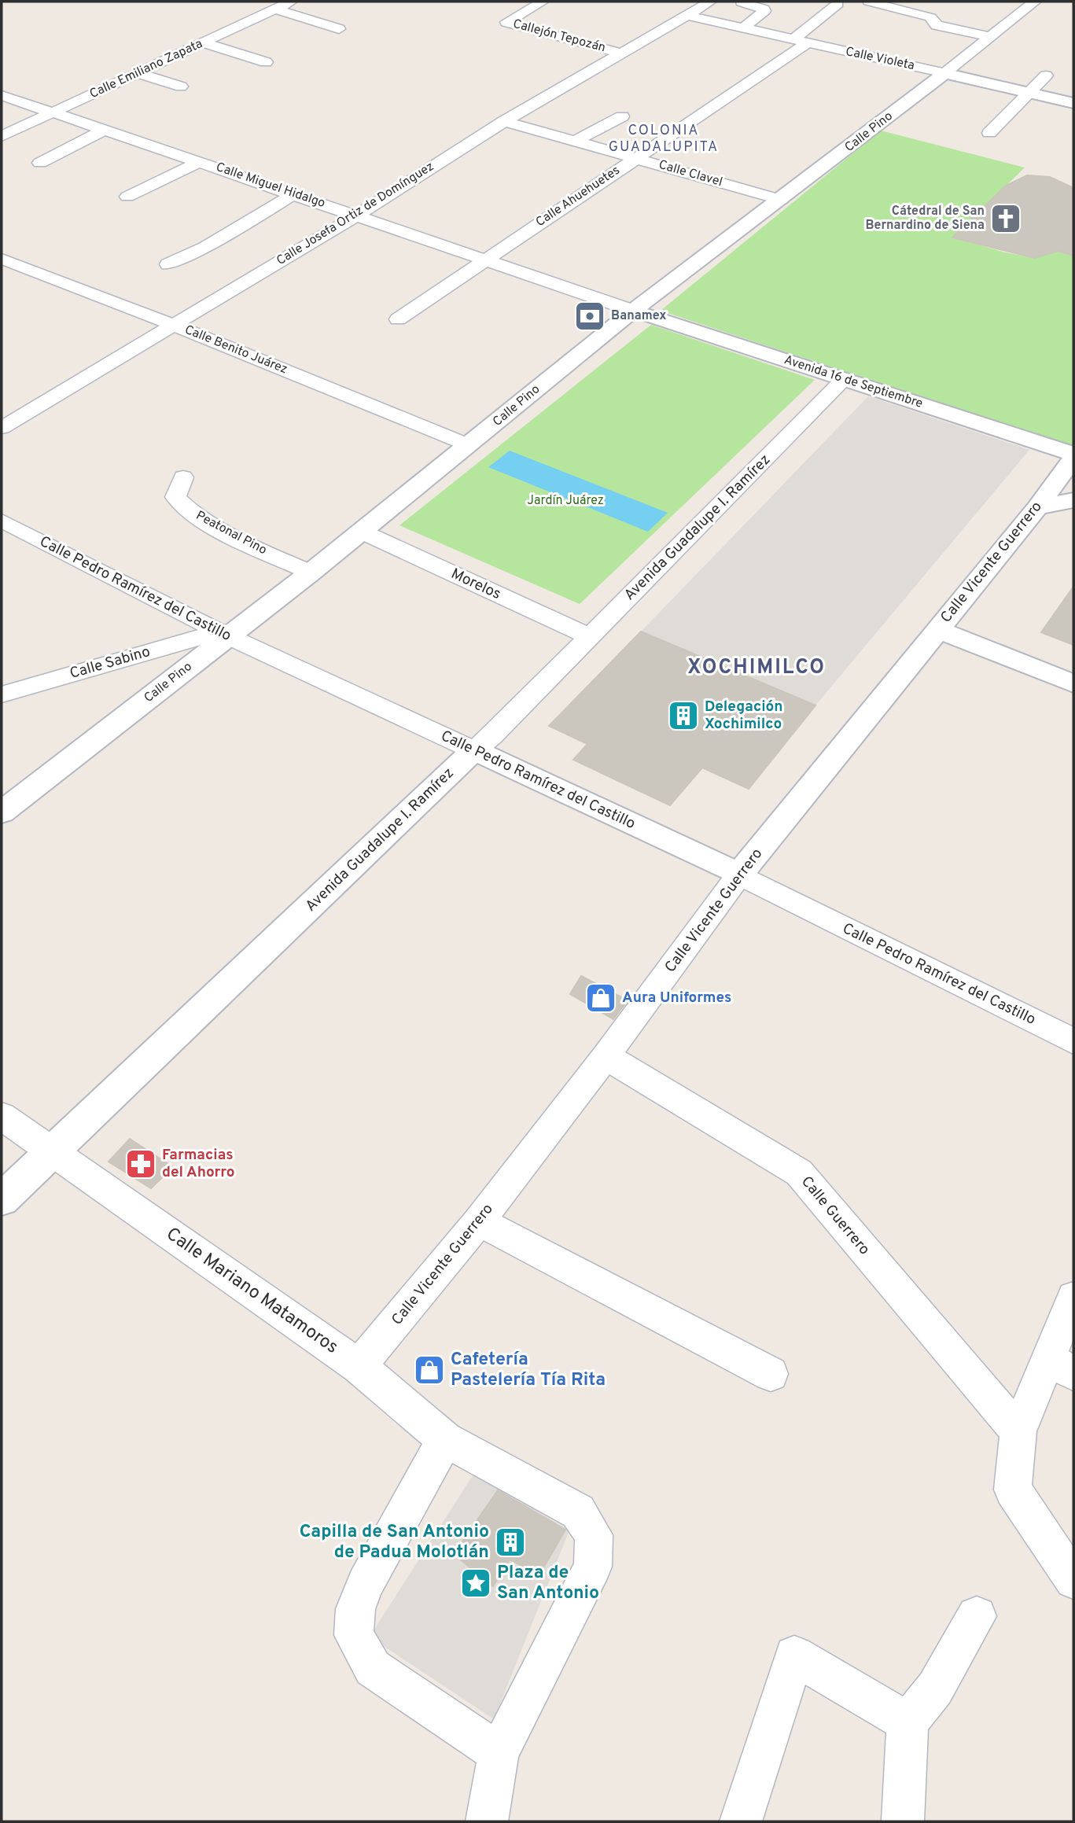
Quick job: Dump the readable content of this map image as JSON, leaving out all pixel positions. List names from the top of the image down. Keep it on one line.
{"streets":{"street":["Callejón Tepozán","Calle Violeta","Calle Emiliano Zapata","Calle Pino","Calle Clavel","Calle Miguel Hidalgo","Calle Ahuehuetes","Calle Josefa Ortiz de Domínguez","Calle Benito Juárez","Avenida 16 de Septiembre","Avenida Guadalupe I. Ramírez","Peatonal Pino","Calle Vicente Guerrero","Morelos","Calle Pedro Ramírez del Castillo","Calle Sabino","Calle Guerrero","Calle Mariano Matamoros"]},"crossings":[["Callejón Tepozán","Calle Josefa Ortiz de Domínguez"],["Calle Violeta","Calle Pino"],["Calle Violeta","Calle Ahuehuetes"],["Calle Violeta","Calle Josefa Ortiz de Domínguez"],["Calle Emiliano Zapata","Calle Miguel Hidalgo"],["Calle Pino","Calle Clavel"],["Calle Pino","Calle Miguel Hidalgo"],["Calle Pino","Calle Benito Juárez"],["Calle Pino","Avenida 16 de Septiembre"],["Calle Pino","Peatonal Pino"],["Calle Pino","Morelos"],["Calle Pino","Calle Pedro Ramírez del Castillo"],["Calle Pino","Calle Sabino"],["Calle Clavel","Calle Ahuehuetes"],["Calle Clavel","Calle Josefa Ortiz de Domínguez"],["Calle Miguel Hidalgo","Calle Ahuehuetes"],["Calle Miguel Hidalgo","Calle Josefa Ortiz de Domínguez"],["Calle Miguel Hidalgo","Avenida 16 de Septiembre"],["Calle Josefa Ortiz de Domínguez","Calle Benito Juárez"],["Avenida 16 de Septiembre","Avenida Guadalupe I. Ramírez"],["Avenida Guadalupe I. Ramírez","Morelos"],["Avenida Guadalupe I. Ramírez","Calle Pedro Ramírez del Castillo"],["Avenida Guadalupe I. Ramírez","Calle Mariano Matamoros"],["Calle Vicente Guerrero","Calle Pedro Ramírez del Castillo"],["Calle Vicente Guerrero","Calle Guerrero"],["Calle Vicente Guerrero","Calle Mariano Matamoros"],["Calle Pedro Ramírez del Castillo","Calle Sabino"]],"districts":["COLONIA GUADALUPITA","XOCHIMILCO"],"parks":["Jardín Juárez"],"places":{"church":["Cátedral de San Bernardino de Siena"],"bank":["Banamex"],"building":["Delegación Xochimilco","Capilla de San Antonio de Padua Molotlán"],"shop":["Aura Uniformes","Cafetería Pastelería Tía Rita"],"pharmacy":["Farmacias del Ahorro"],"place":["Plaza de San Antonio"]}}
